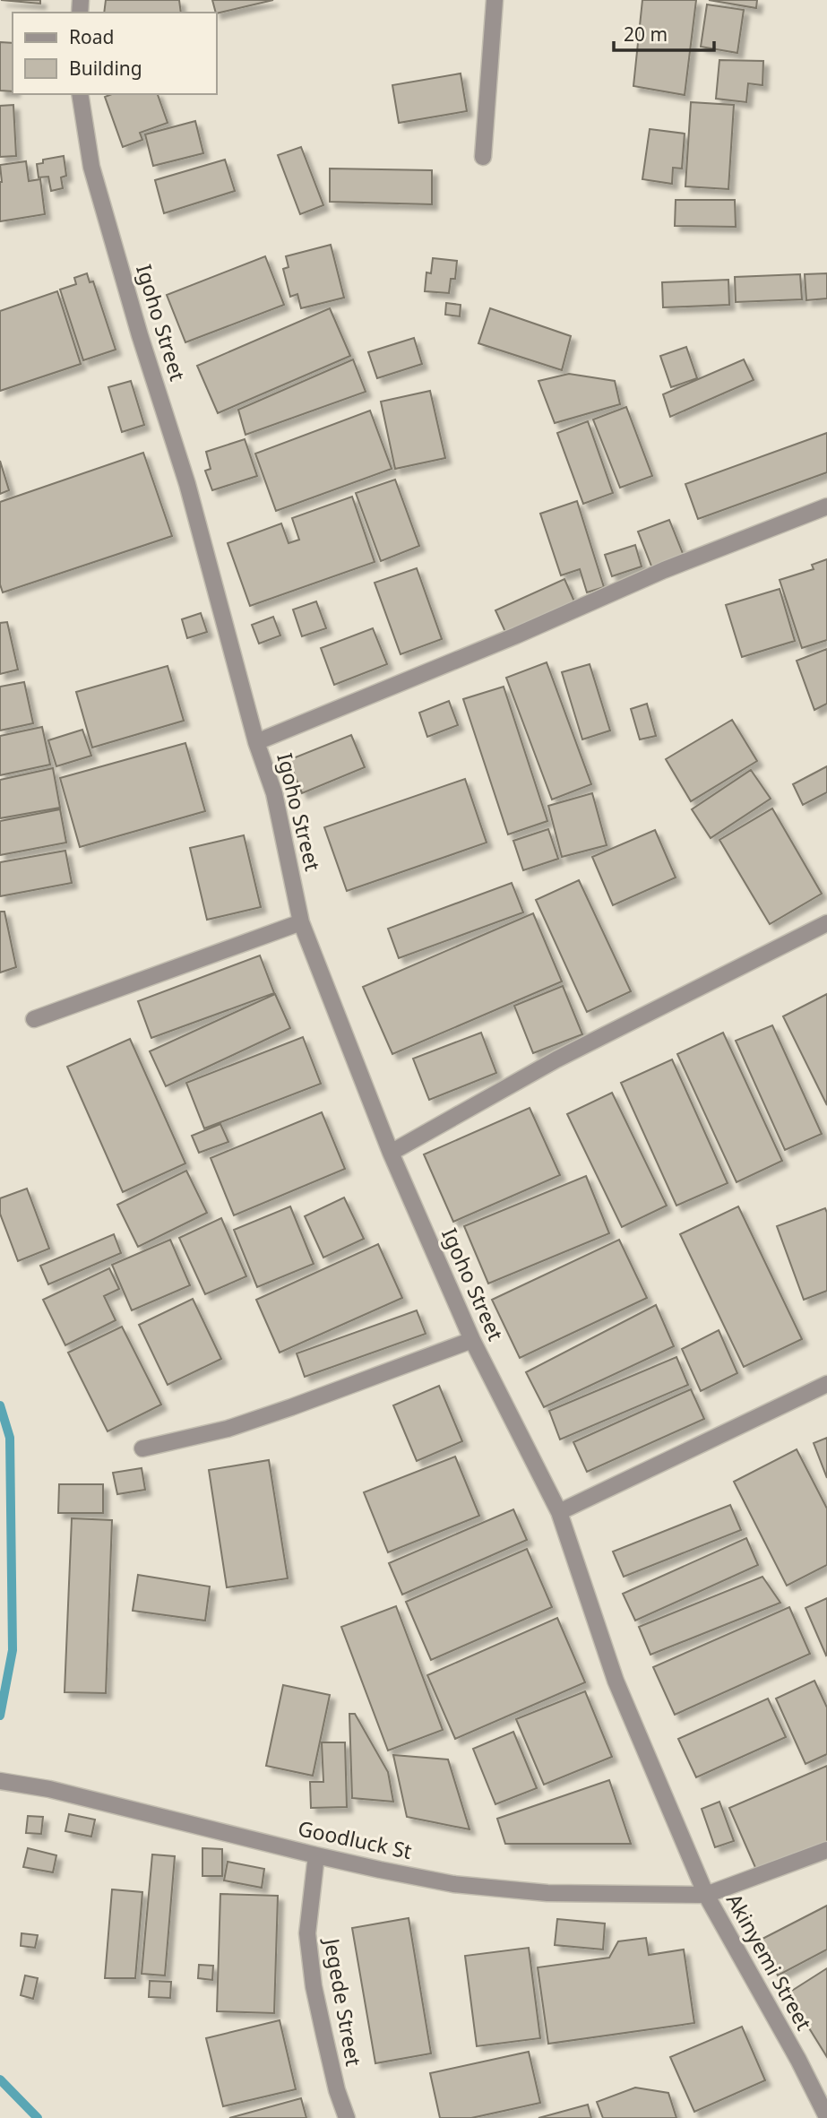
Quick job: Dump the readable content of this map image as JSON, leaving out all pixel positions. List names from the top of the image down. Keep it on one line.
{"streets":{"street":["Igoho Street","Goodluck St","Akinyemi Street","Jegede Street"]},"crossings":[["Igoho Street","Goodluck St"],["Igoho Street","Akinyemi Street"],["Goodluck St","Akinyemi Street"],["Goodluck St","Jegede Street"]],"legend":["Road","Building"],"scale_bar":"20 m"}
